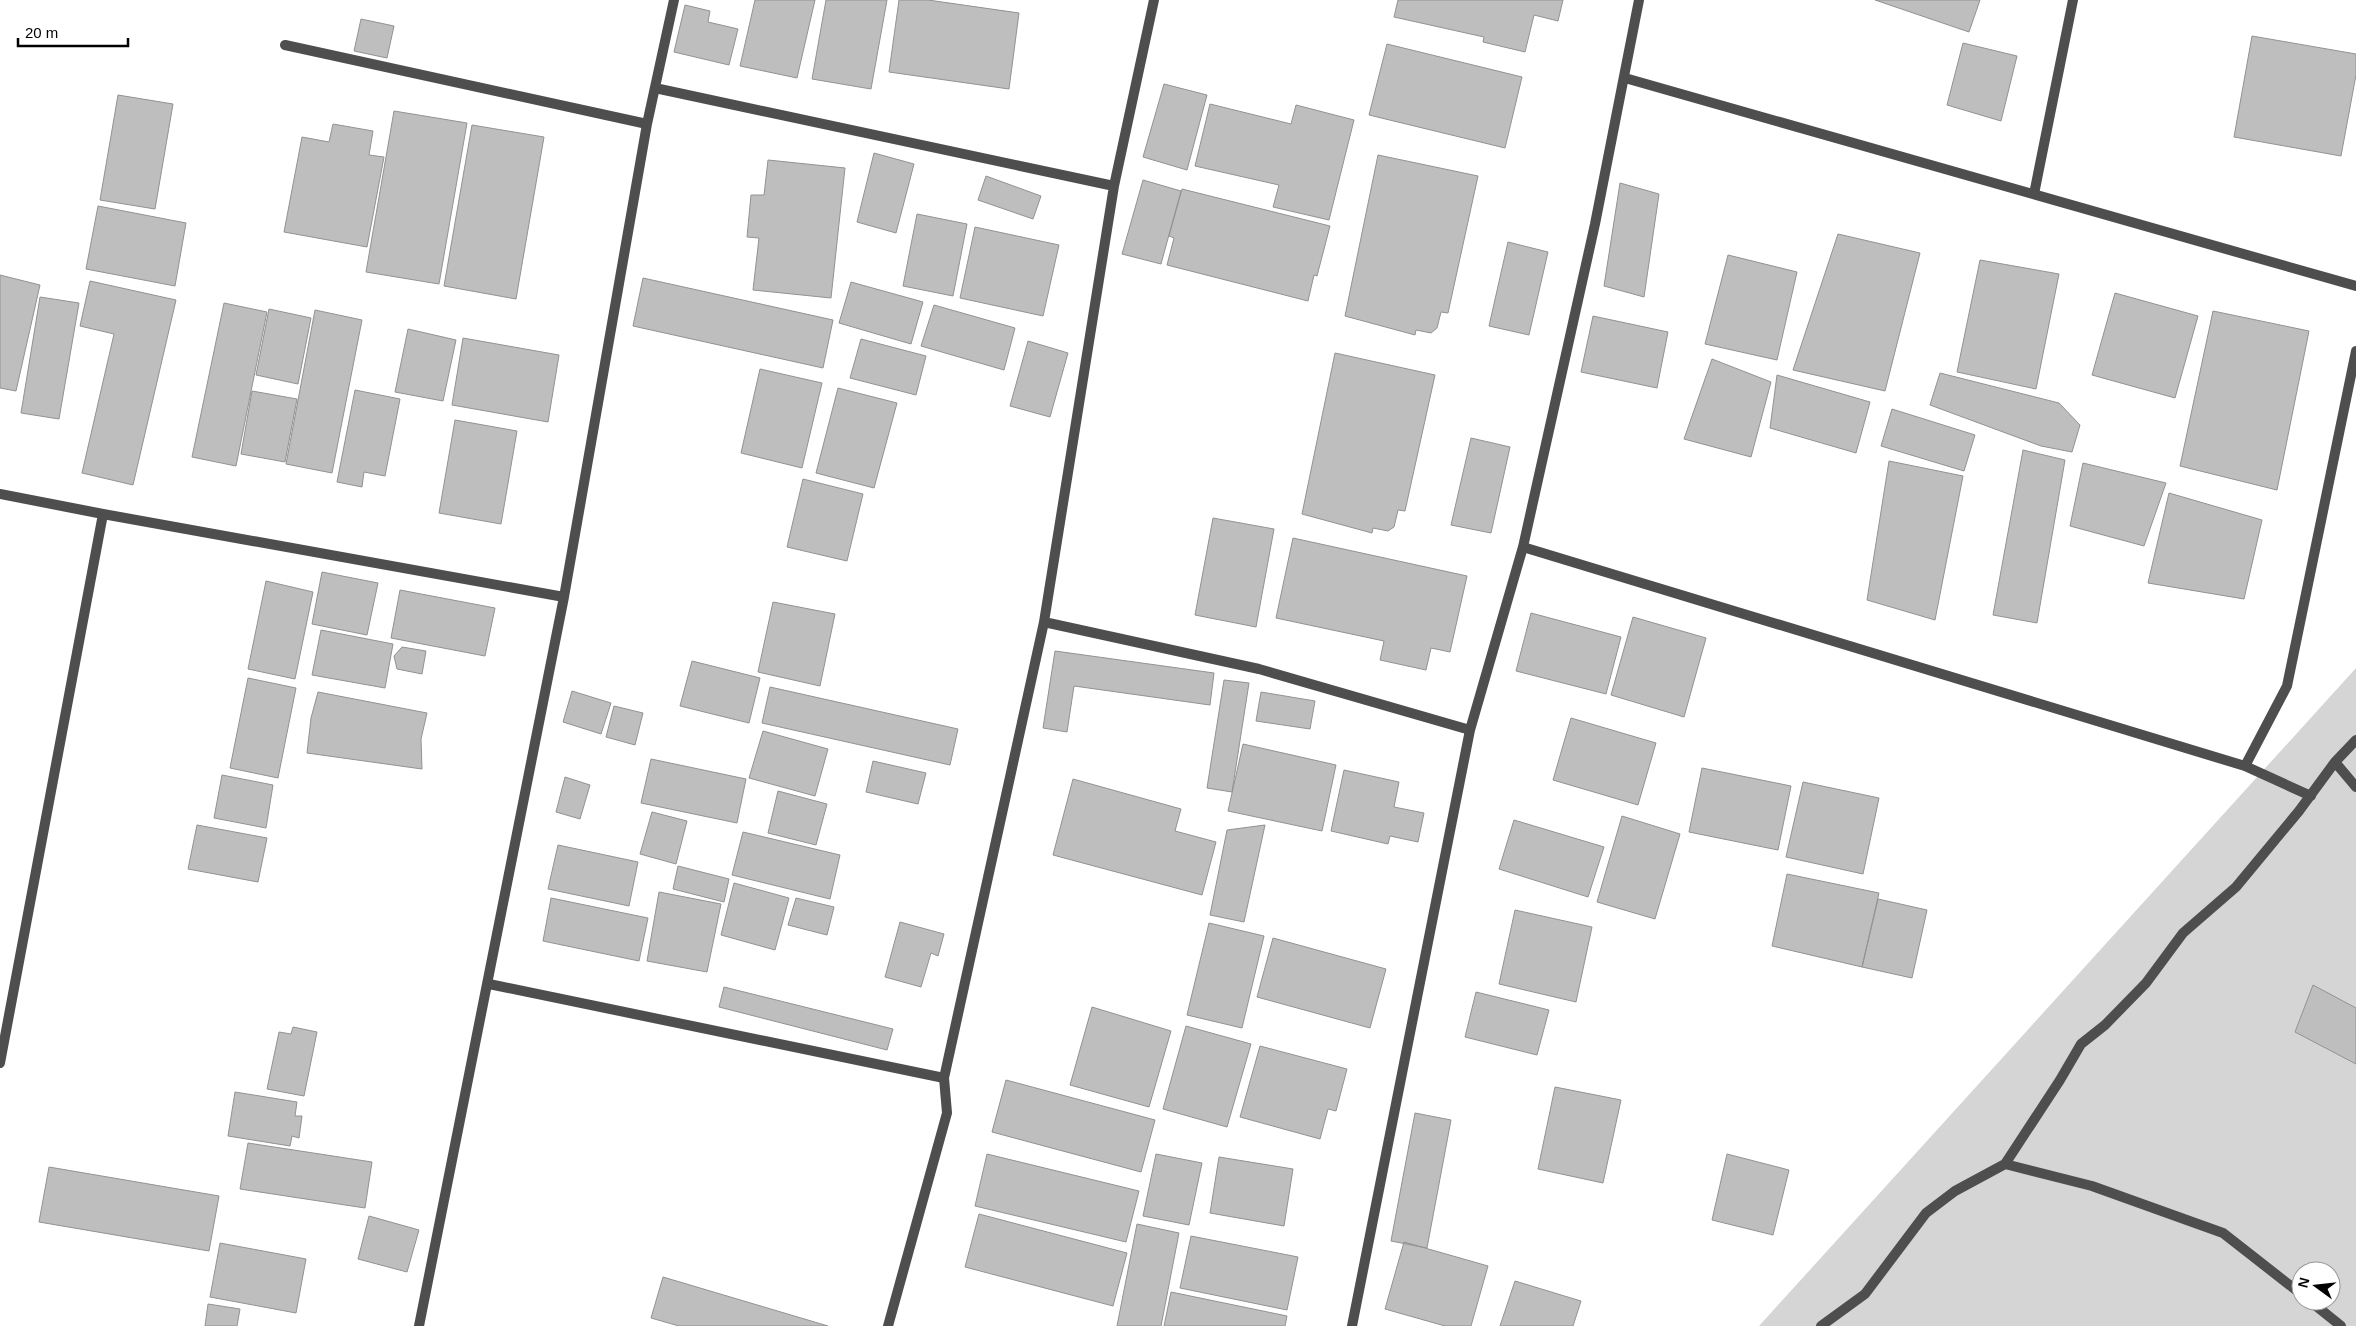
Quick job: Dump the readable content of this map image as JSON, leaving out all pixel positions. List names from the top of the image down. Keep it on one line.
{"scale_bar":"20 m","north":"left"}
